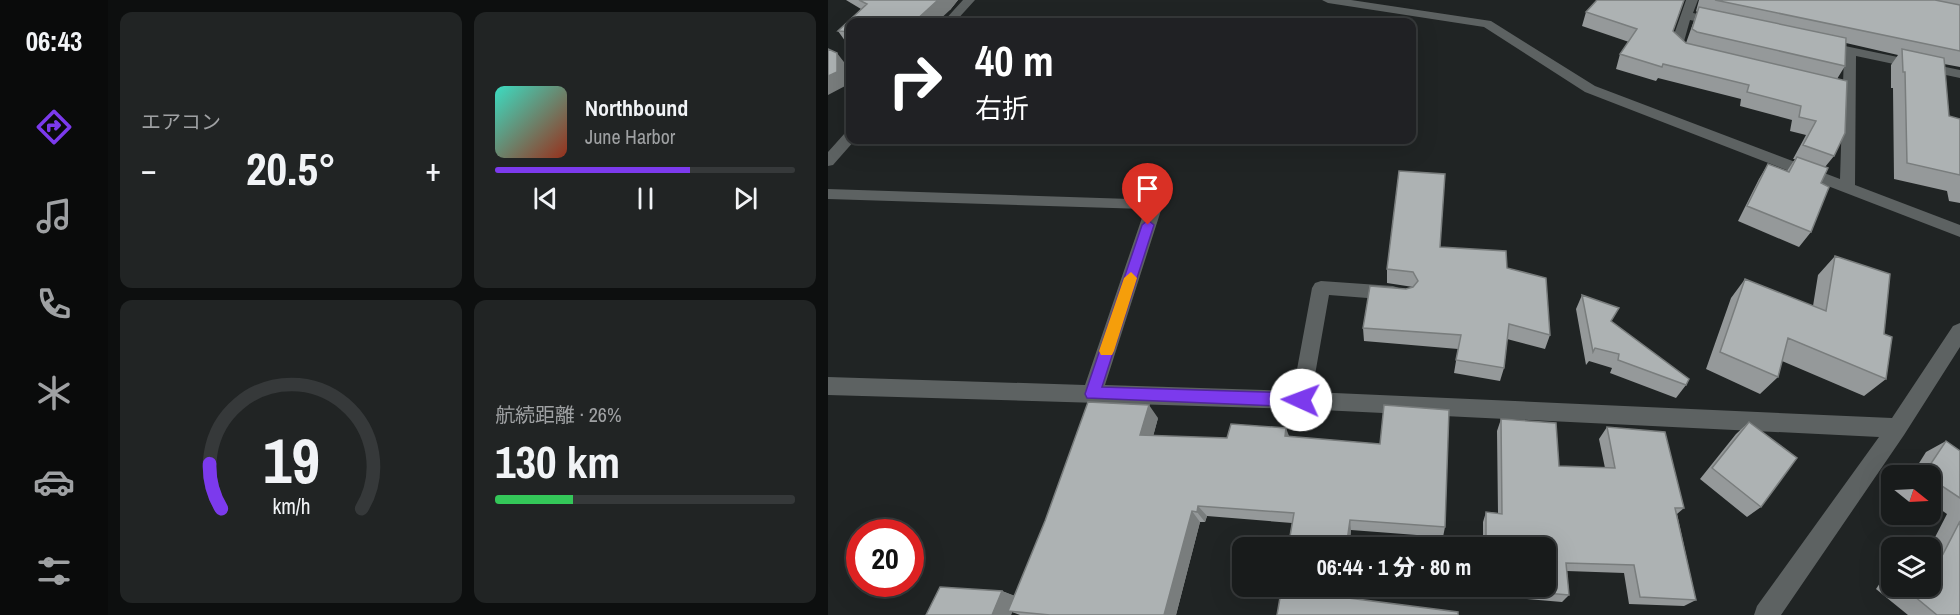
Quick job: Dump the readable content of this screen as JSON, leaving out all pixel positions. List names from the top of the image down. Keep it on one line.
{"north":"right","page":{"tabs":"06:43","tile":["エアコン",["航続距離 · 26%","130 km"]],"turn":["40 m","右折"],"song":["Northbound","June Harbor"],"heat":["−","20.5°","+"],"limit":"20","trip":"06:44 · 1 分 · 80 m","gauge":["19","km/h"]}}
